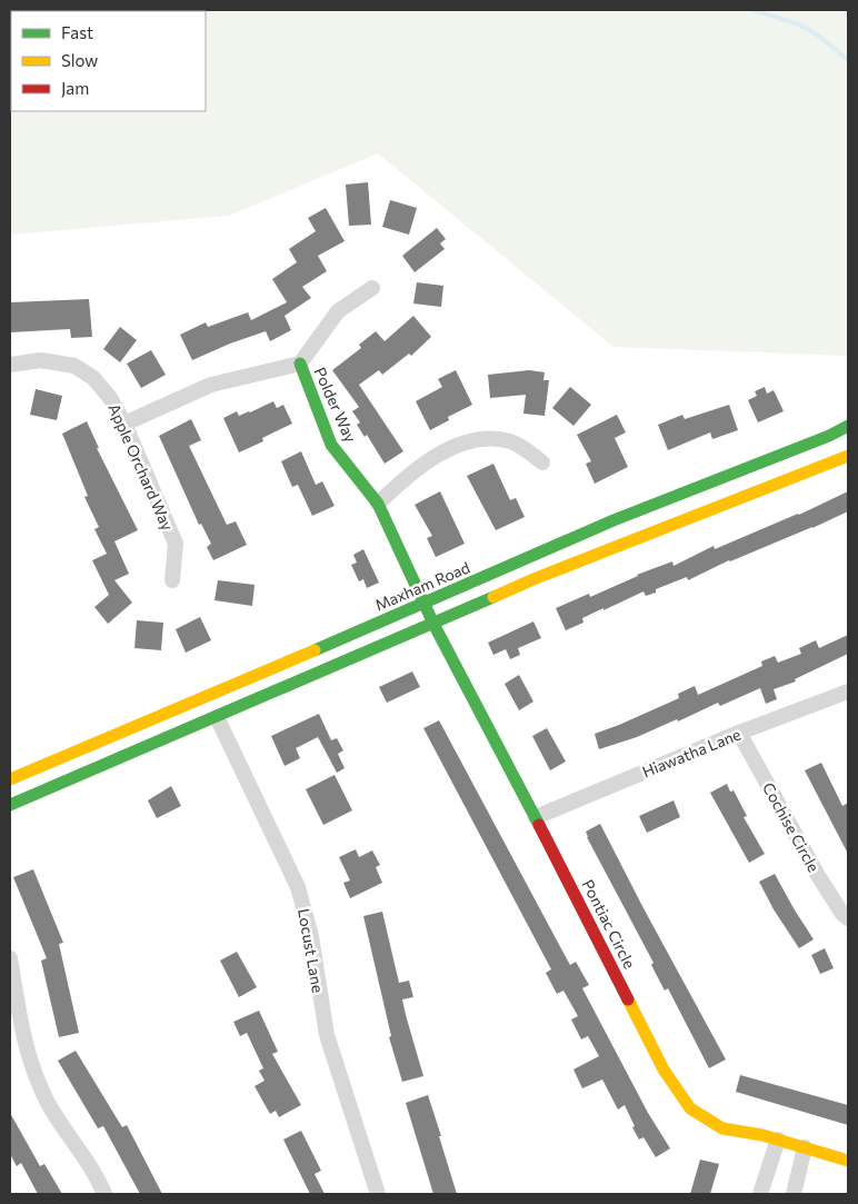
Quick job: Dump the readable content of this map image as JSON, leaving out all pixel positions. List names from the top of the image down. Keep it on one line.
{"streets":{"main road":["Polder Way","Maxham Road","Pontiac Circle"],"street":["Apple Orchard Way","Hiawatha Lane","Cochise Circle","Locust Lane"]},"crossings":[["Polder Way","Maxham Road"],["Polder Way","Pontiac Circle"],["Maxham Road","Pontiac Circle"],["Hiawatha Lane","Cochise Circle"],["Hiawatha Lane","Pontiac Circle"]],"legend":["Fast","Slow","Jam"]}
